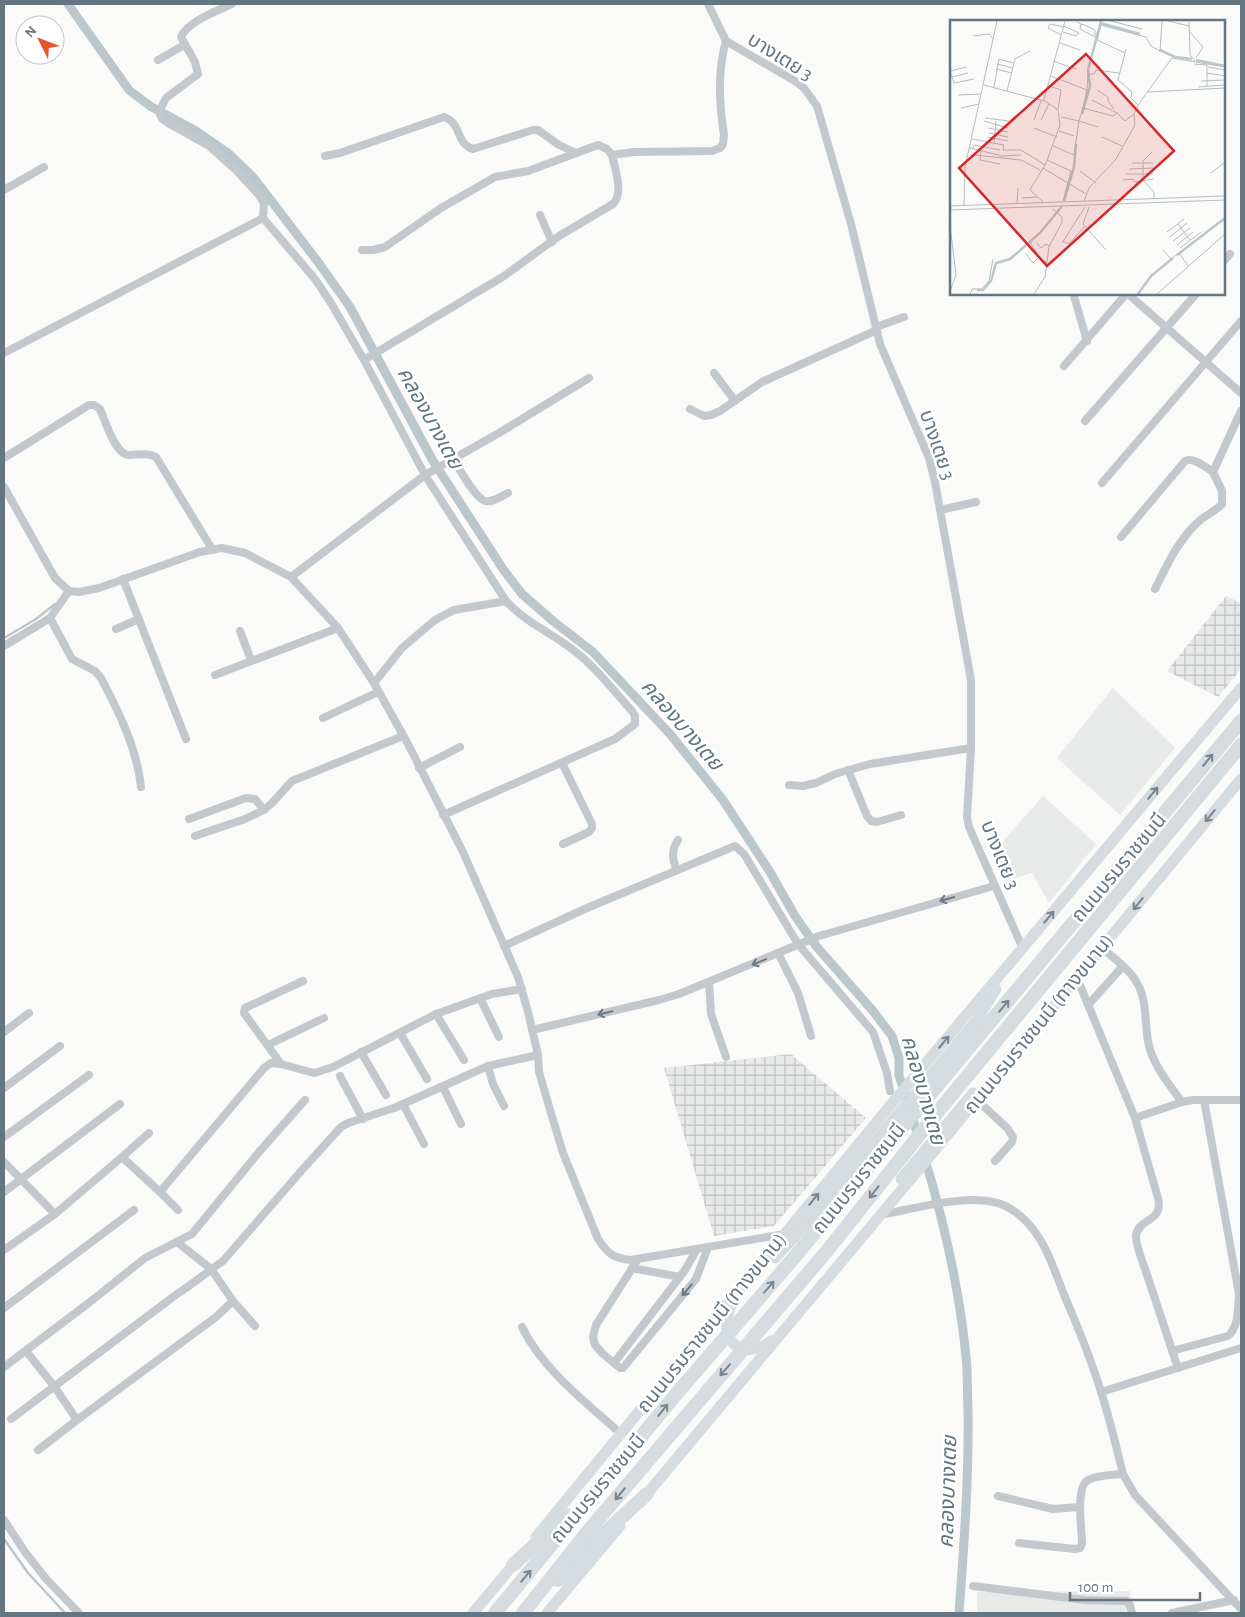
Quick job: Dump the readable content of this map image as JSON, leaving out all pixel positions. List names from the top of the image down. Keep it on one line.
{"streets":{"highway":["ถนนบรมราชชนนี"],"main road":["ถนนบรมราชชนนี (ทางขนาน)"],"street":["บางเตย 3"]},"crossings":[["ถนนบรมราชชนนี","ถนนบรมราชชนนี (ทางขนาน)"]],"water":["คลองบางเตย"],"scale_bar":"100 m","north":"top left"}
